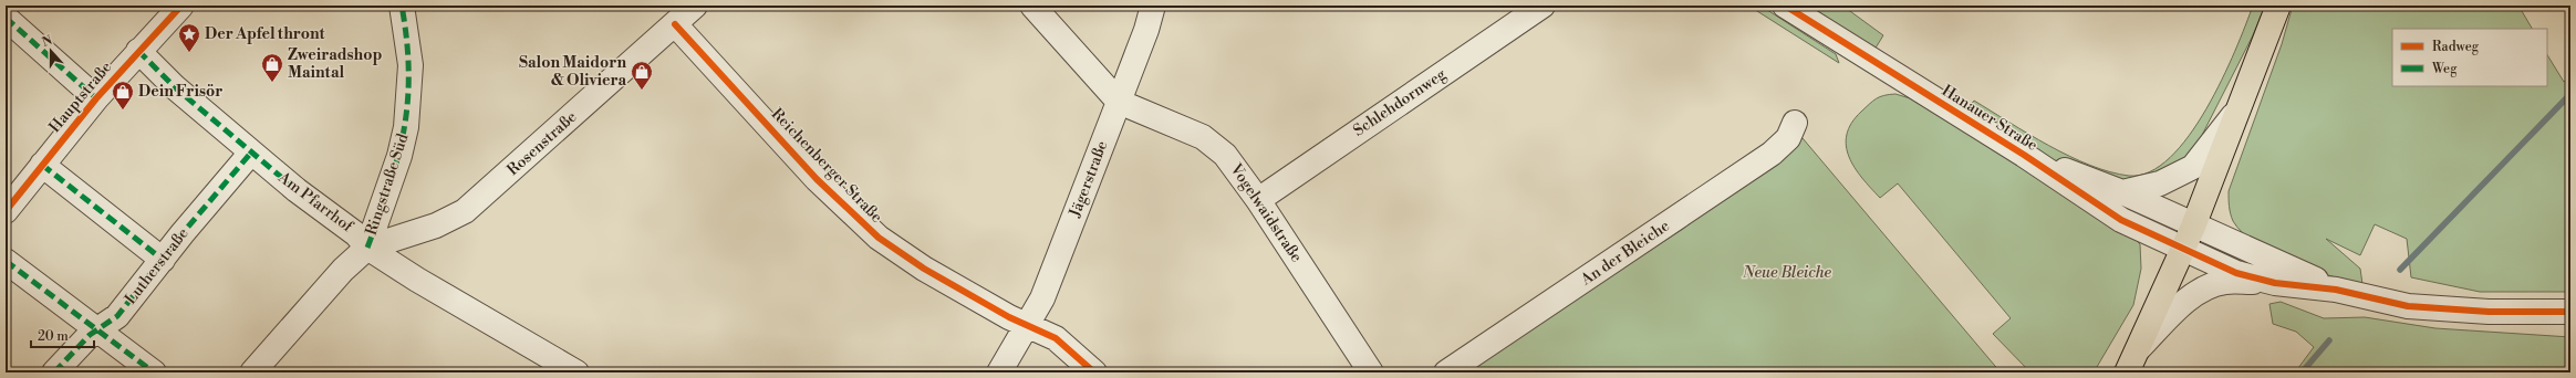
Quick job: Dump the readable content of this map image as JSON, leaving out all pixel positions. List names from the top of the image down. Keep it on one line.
{"streets":{"street":["Hauptstraße","Schlehdornweg","Hanauer Straße","Rosenstraße","Reichenberger Straße","Jägerstraße","Ringstraße Süd","Am Pfarrhof","Vogelwaidstraße","An der Bleiche","Lutherstraße"]},"crossings":[["Hauptstraße","Am Pfarrhof"],["Schlehdornweg","Vogelwaidstraße"],["Rosenstraße","Reichenberger Straße"],["Rosenstraße","Ringstraße Süd"],["Rosenstraße","Am Pfarrhof"],["Reichenberger Straße","Jägerstraße"],["Jägerstraße","Vogelwaidstraße"],["Ringstraße Süd","Am Pfarrhof"],["Am Pfarrhof","Lutherstraße"]],"parks":["Neue Bleiche"],"places":{"place":["Der Apfel thront"],"shop":["Zweiradshop Maintal","Salon Maidorn & Oliviera","Dein Frisör"]},"legend":["Radweg","Weg"],"scale_bar":"20 m","north":"top"}
